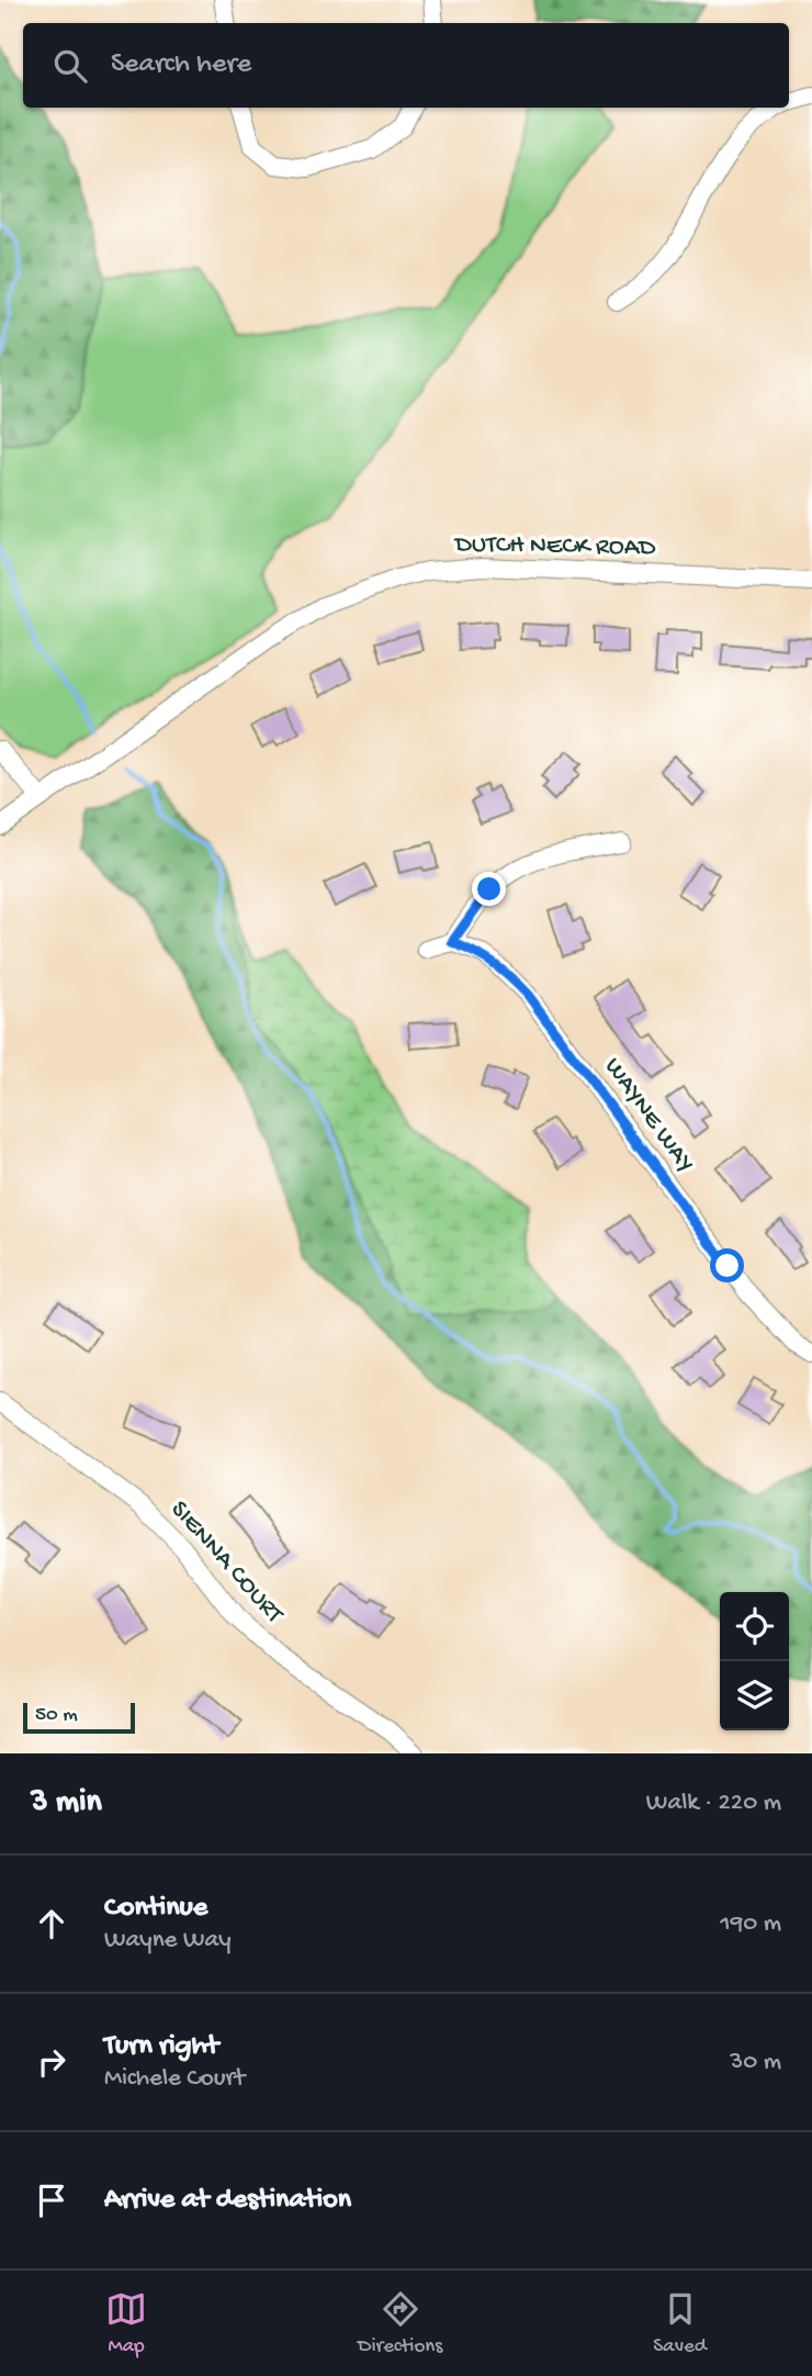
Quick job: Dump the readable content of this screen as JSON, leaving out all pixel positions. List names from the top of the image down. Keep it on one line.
{"streets":{"street":["DUTCH NECK ROAD","WAYNE WAY","SIENNA COURT"]},"scale_bar":"50 m","page":{"search":"Search here","scale":"50 m","heading":["3 min","Walk · 220 m"],"list":[["Continue","Wayne Way","190 m"],["Turn right","Michele Court","30 m"],"Arrive at destination"],"nav":["Map","Directions","Saved"]}}
